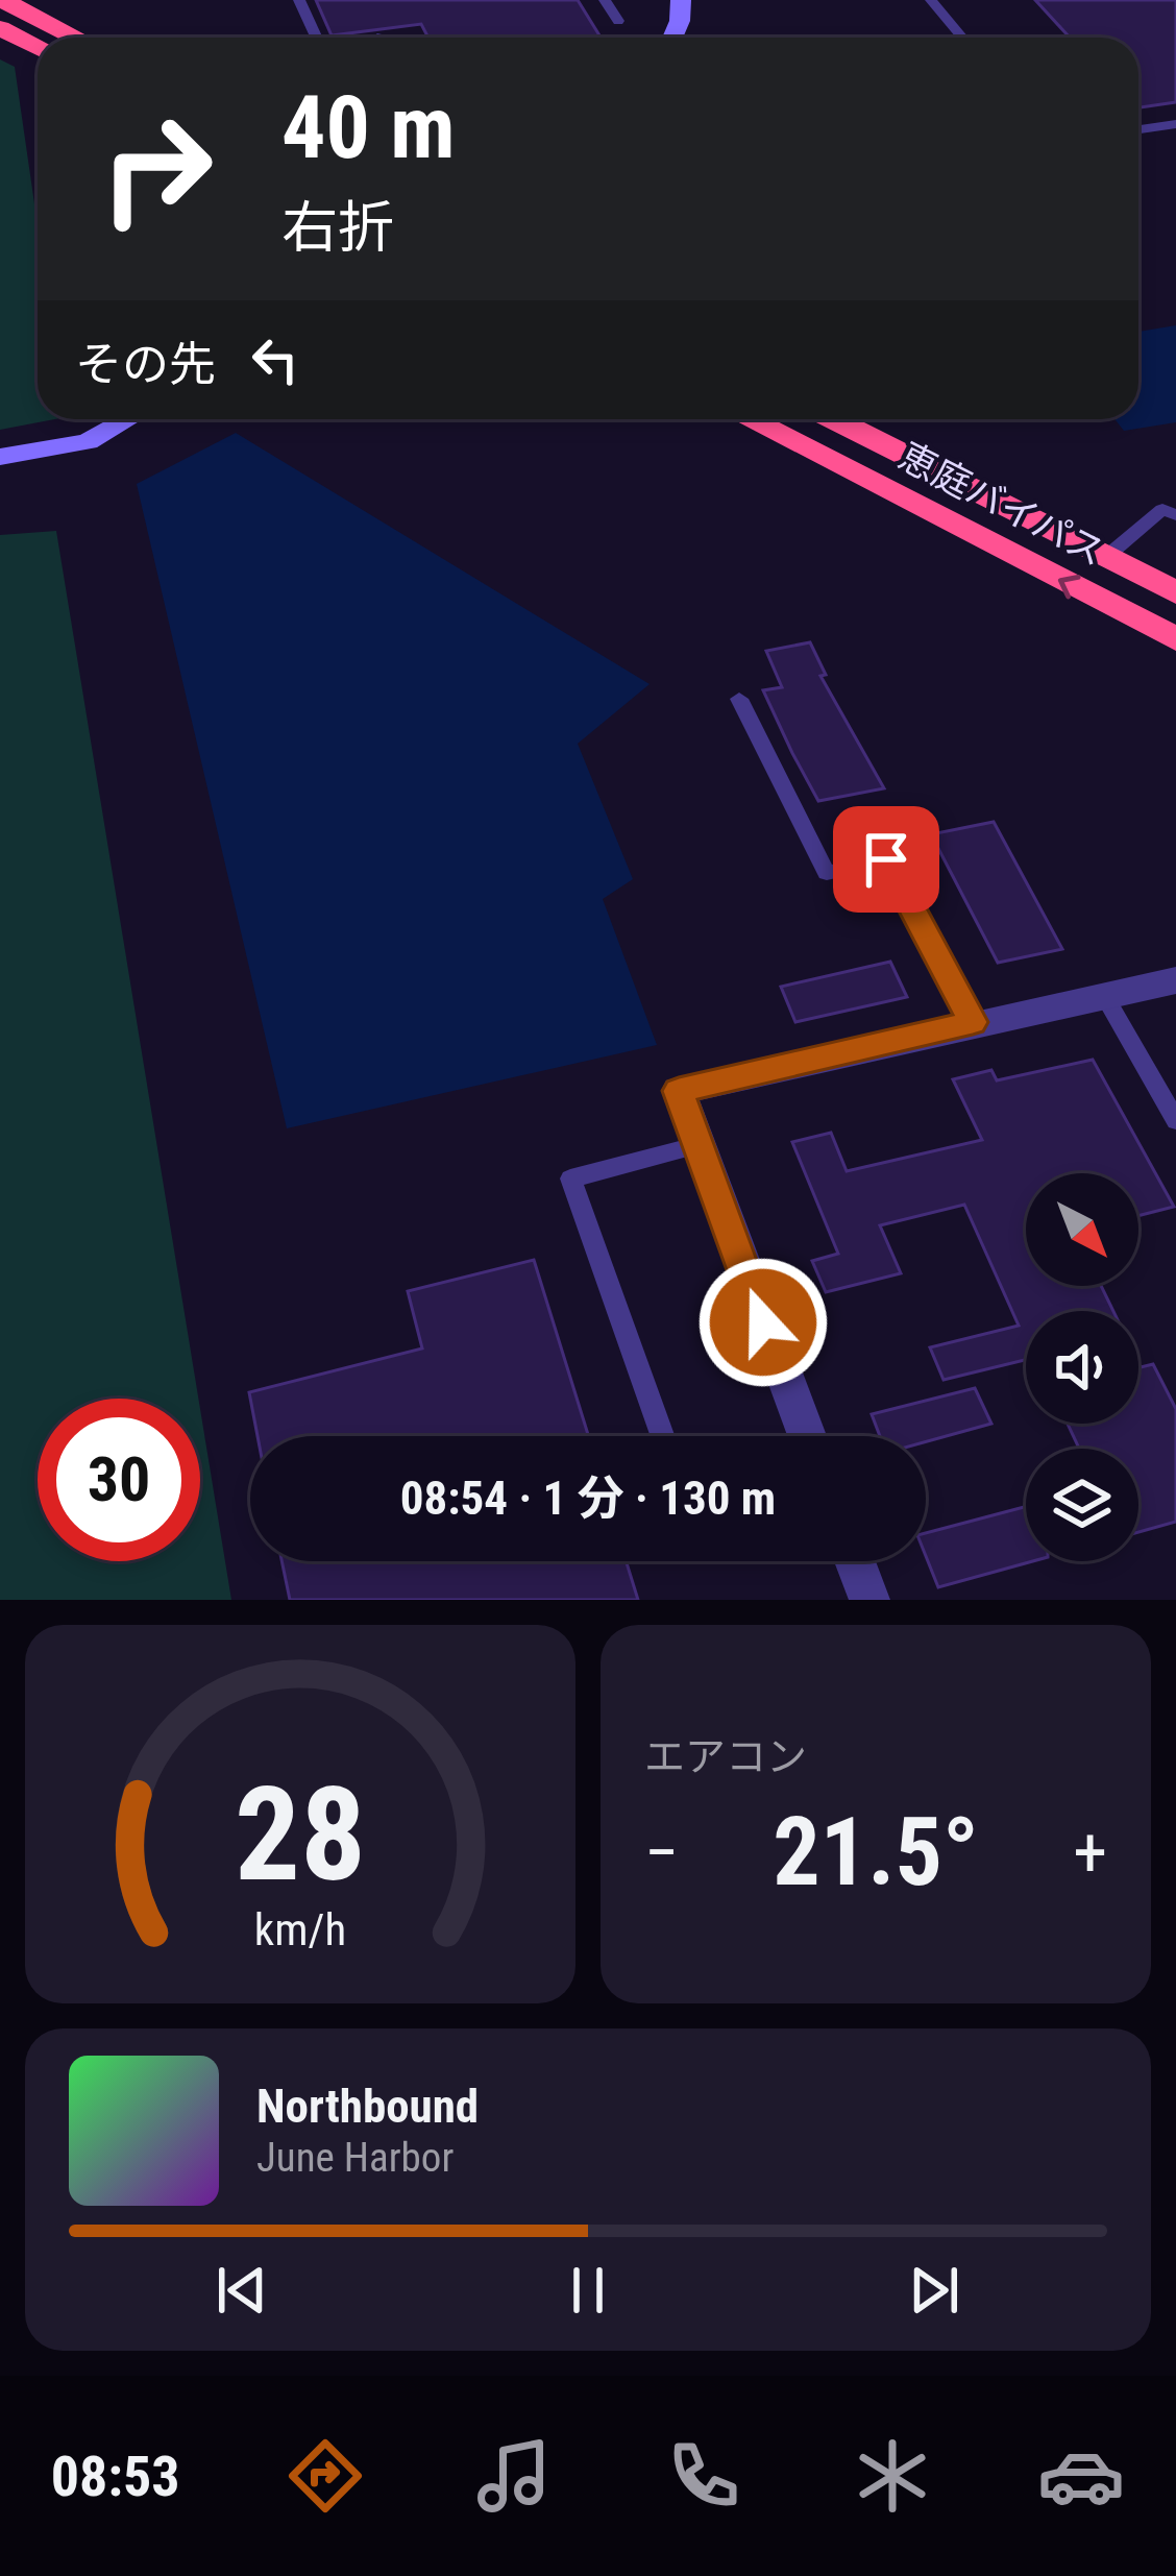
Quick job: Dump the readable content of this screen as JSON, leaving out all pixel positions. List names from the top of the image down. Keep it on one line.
{"streets":{"highway":["恵庭バイパス"]},"north":"bottom right","page":{"turn":["40 m","右折"],"then":"その先","limit":"30","trip":"08:54 · 1 分 · 130 m","tile":"エアコン","heat":["−","21.5°","+"],"song":["Northbound","June Harbor"],"tabs":"08:53","gauge":["28","km/h"]}}
